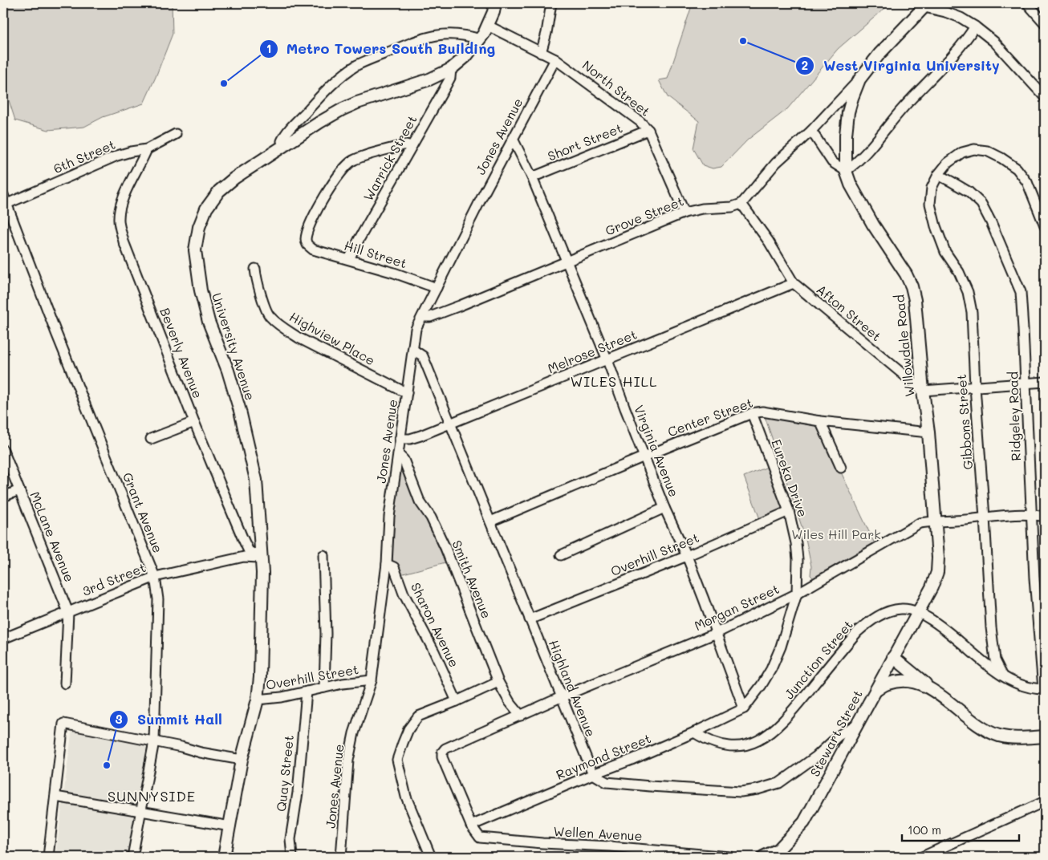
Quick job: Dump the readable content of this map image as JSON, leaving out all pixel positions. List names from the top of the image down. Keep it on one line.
{"streets":{"street":["North Street","Jones Avenue","Short Street","6th Street","Warrick Street","Grove Street","Hill Street","Afton Street","Highview Place","Willowdale Road","University Avenue","Melrose Street","Beverly Avenue","Ridgeley Road","Center Street","Gibbons Street","Virginia Avenue","Eureka Drive","Grant Avenue","McLane Avenue","Overhill Street","3rd Street","Smith Avenue","Morgan Street","Sharon Avenue","Junction Street","Highland Avenue","Stewart Street","Raymond Street","Quay Street","Wellen Avenue"]},"crossings":[["North Street","Jones Avenue"],["North Street","Short Street"],["North Street","Grove Street"],["North Street","University Avenue"],["Jones Avenue","Grove Street"],["Jones Avenue","Hill Street"],["Jones Avenue","Highview Place"],["Jones Avenue","Melrose Street"],["Jones Avenue","Virginia Avenue"],["Jones Avenue","Overhill Street"],["Jones Avenue","Smith Avenue"],["Jones Avenue","Sharon Avenue"],["Jones Avenue","Highland Avenue"],["Short Street","Virginia Avenue"],["6th Street","Beverly Avenue"],["6th Street","Grant Avenue"],["Warrick Street","Hill Street"],["Warrick Street","University Avenue"],["Grove Street","Afton Street"],["Grove Street","Virginia Avenue"],["Afton Street","Willowdale Road"],["Afton Street","Melrose Street"],["Willowdale Road","Center Street"],["Willowdale Road","Morgan Street"],["Willowdale Road","Junction Street"],["Willowdale Road","Stewart Street"],["University Avenue","Beverly Avenue"],["University Avenue","Overhill Street"],["University Avenue","3rd Street"],["Melrose Street","Virginia Avenue"],["Melrose Street","Highland Avenue"],["Beverly Avenue","3rd Street"],["Ridgeley Road","Gibbons Street"],["Ridgeley Road","Morgan Street"],["Ridgeley Road","Junction Street"],["Center Street","Virginia Avenue"],["Center Street","Eureka Drive"],["Center Street","Highland Avenue"],["Gibbons Street","Morgan Street"],["Gibbons Street","Junction Street"],["Virginia Avenue","Eureka Drive"],["Virginia Avenue","Overhill Street"],["Virginia Avenue","Morgan Street"],["Virginia Avenue","Raymond Street"],["Eureka Drive","Overhill Street"],["Eureka Drive","Morgan Street"],["Eureka Drive","Raymond Street"],["Grant Avenue","3rd Street"],["McLane Avenue","3rd Street"],["Overhill Street","Highland Avenue"],["Overhill Street","Quay Street"],["Smith Avenue","Morgan Street"],["Morgan Street","Highland Avenue"],["Morgan Street","Raymond Street"],["Morgan Street","Wellen Avenue"],["Junction Street","Raymond Street"],["Highland Avenue","Raymond Street"],["Raymond Street","Wellen Avenue"]],"districts":["WILES HILL","SUNNYSIDE"],"parks":["Wiles Hill Park"],"places":["West Virginia University","Metro Towers South Building","Summit Hall"],"scale_bar":"100 m"}
